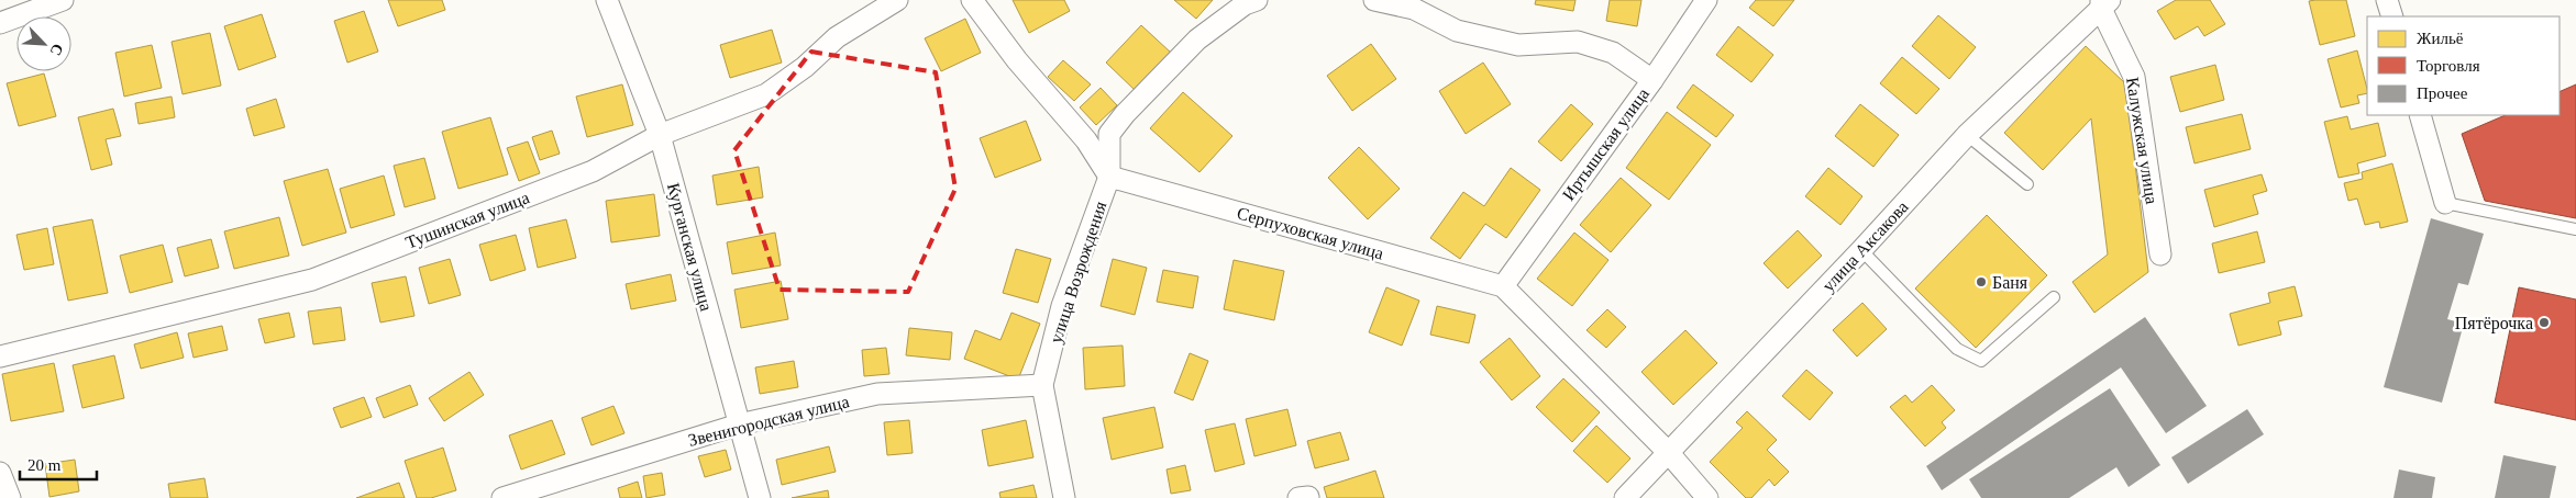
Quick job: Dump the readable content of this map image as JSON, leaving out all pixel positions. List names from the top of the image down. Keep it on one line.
{"streets":{"street":["Калужская улица","Иртышская улица","Тушинская улица","Серпуховская улица","улица Аксакова","Курганская улица","улица Возрождения","Звенигородская улица"]},"crossings":[["Калужская улица","улица Аксакова"],["Иртышская улица","Серпуховская улица"],["Тушинская улица","Курганская улица"],["Серпуховская улица","улица Аксакова"],["Серпуховская улица","улица Возрождения"],["Курганская улица","Звенигородская улица"],["улица Возрождения","Звенигородская улица"]],"places":["Баня","Пятёрочка"],"legend":["Жильё","Торговля","Прочее"],"scale_bar":"20 m","north":"bottom right"}
